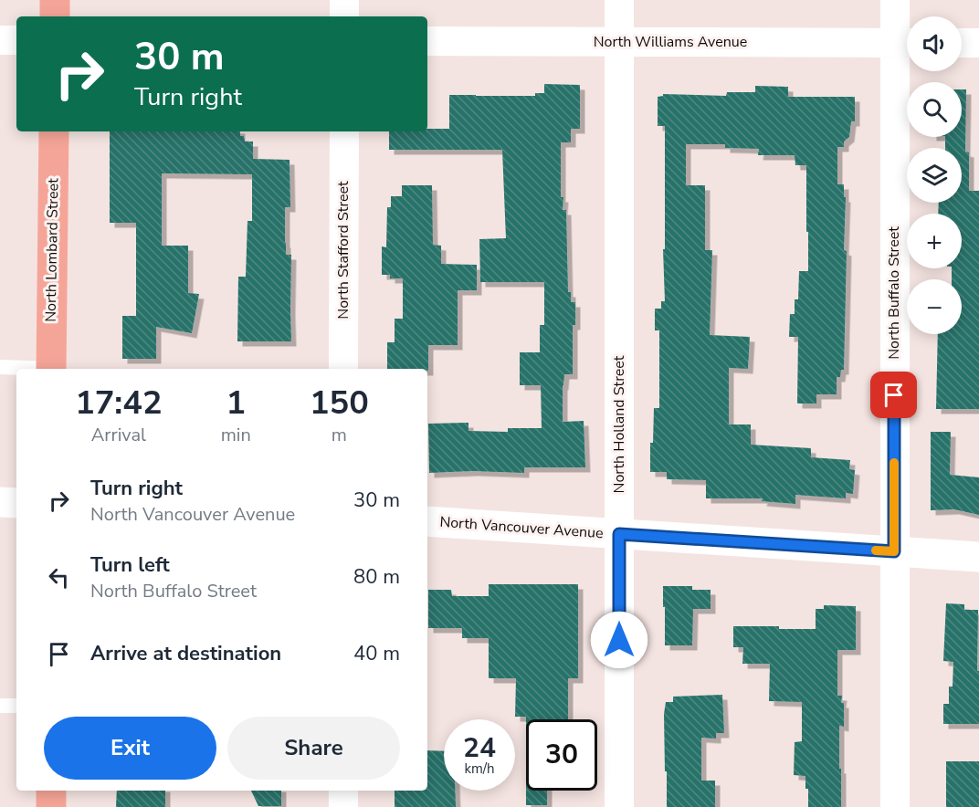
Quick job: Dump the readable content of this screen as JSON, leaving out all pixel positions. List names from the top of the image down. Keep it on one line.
{"streets":{"main road":["North Lombard Street"],"street":["North Williams Avenue","North Stafford Street","North Buffalo Street","North Holland Street","North Vancouver Avenue"]},"crossings":[["North Williams Avenue","North Buffalo Street"],["North Williams Avenue","North Holland Street"],["North Buffalo Street","North Vancouver Avenue"],["North Holland Street","North Vancouver Avenue"]],"page":{"map_buttons":["+","−"],"turn":["30 m","Turn right"],"eta":["17:42","Arrival","1","min","150","m"],"list":[{"name":"Turn right","note":"North Vancouver Avenue","value":"30 m"},{"name":"Turn left","note":"North Buffalo Street","value":"80 m"},{"name":"Arrive at destination","value":"40 m"}],"buttons":["Exit","Share"],"speed":"24 km/h","limit":"30"}}
